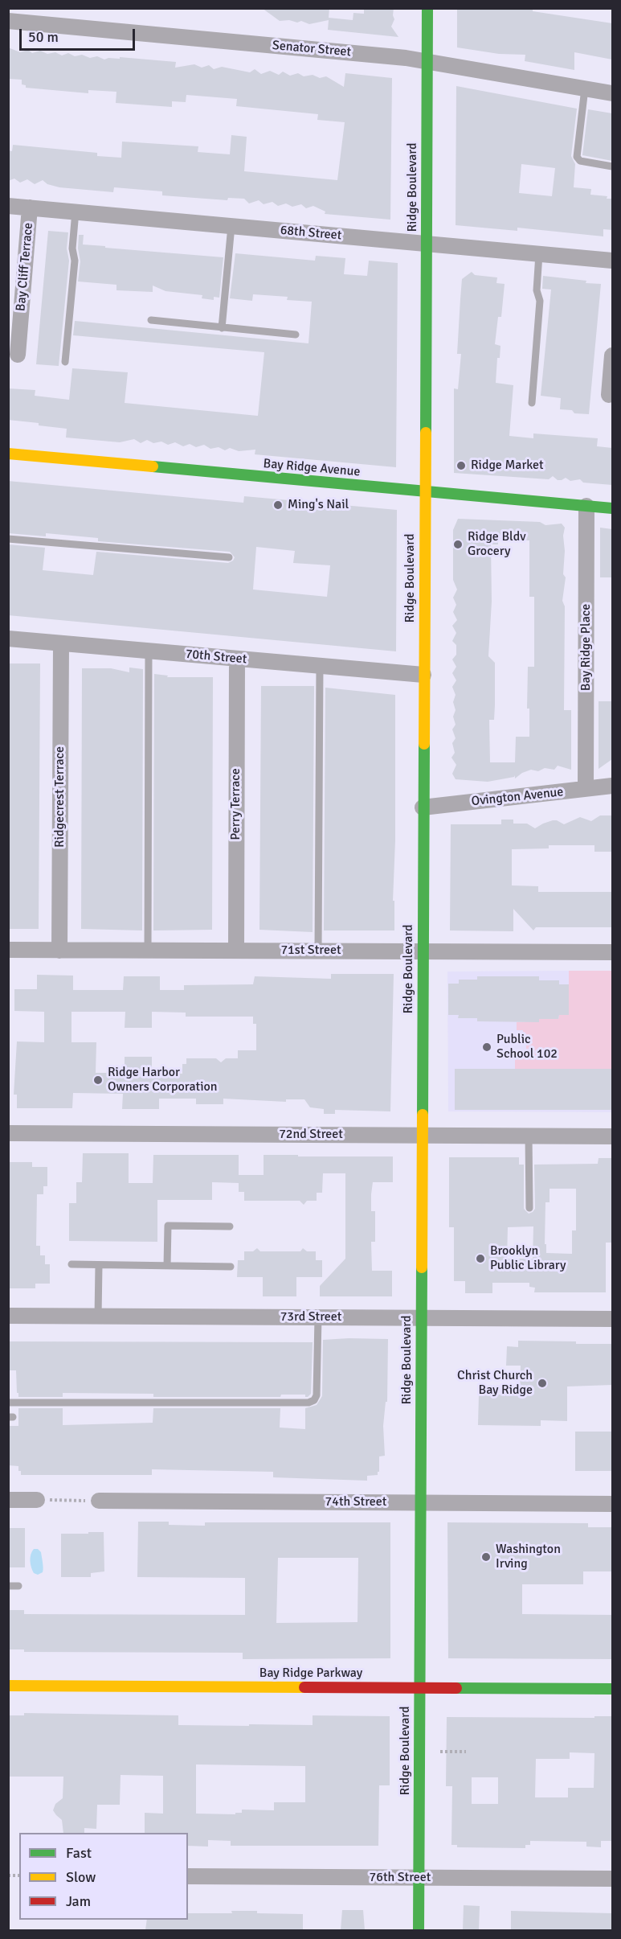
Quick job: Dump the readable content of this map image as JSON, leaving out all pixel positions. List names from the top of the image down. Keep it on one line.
{"streets":{"street":["Senator Street","Ridge Boulevard","68th Street","Bay Cliff Terrace","Bay Ridge Avenue","Bay Ridge Place","70th Street","Ridgecrest Terrace","Ovington Avenue","Perry Terrace","71st Street","72nd Street","73rd Street","74th Street","Bay Ridge Parkway","76th Street"]},"crossings":[["Senator Street","Ridge Boulevard"],["Ridge Boulevard","68th Street"],["Ridge Boulevard","Bay Ridge Avenue"],["Ridge Boulevard","70th Street"],["Ridge Boulevard","Ovington Avenue"],["Ridge Boulevard","71st Street"],["Ridge Boulevard","72nd Street"],["Ridge Boulevard","73rd Street"],["Ridge Boulevard","74th Street"],["Ridge Boulevard","Bay Ridge Parkway"],["Ridge Boulevard","76th Street"],["68th Street","Bay Cliff Terrace"],["Bay Ridge Avenue","Bay Ridge Place"],["Bay Ridge Place","Ovington Avenue"],["70th Street","Ridgecrest Terrace"],["70th Street","Perry Terrace"],["Ridgecrest Terrace","71st Street"],["Perry Terrace","71st Street"]],"places":["Ridge Market","Ming's Nail","Ridge Bldv Grocery","Public School 102","Ridge Harbor Owners Corporation","Brooklyn Public Library","Christ Church Bay Ridge","Washington Irving"],"legend":["Fast","Slow","Jam"],"scale_bar":"50 m"}
